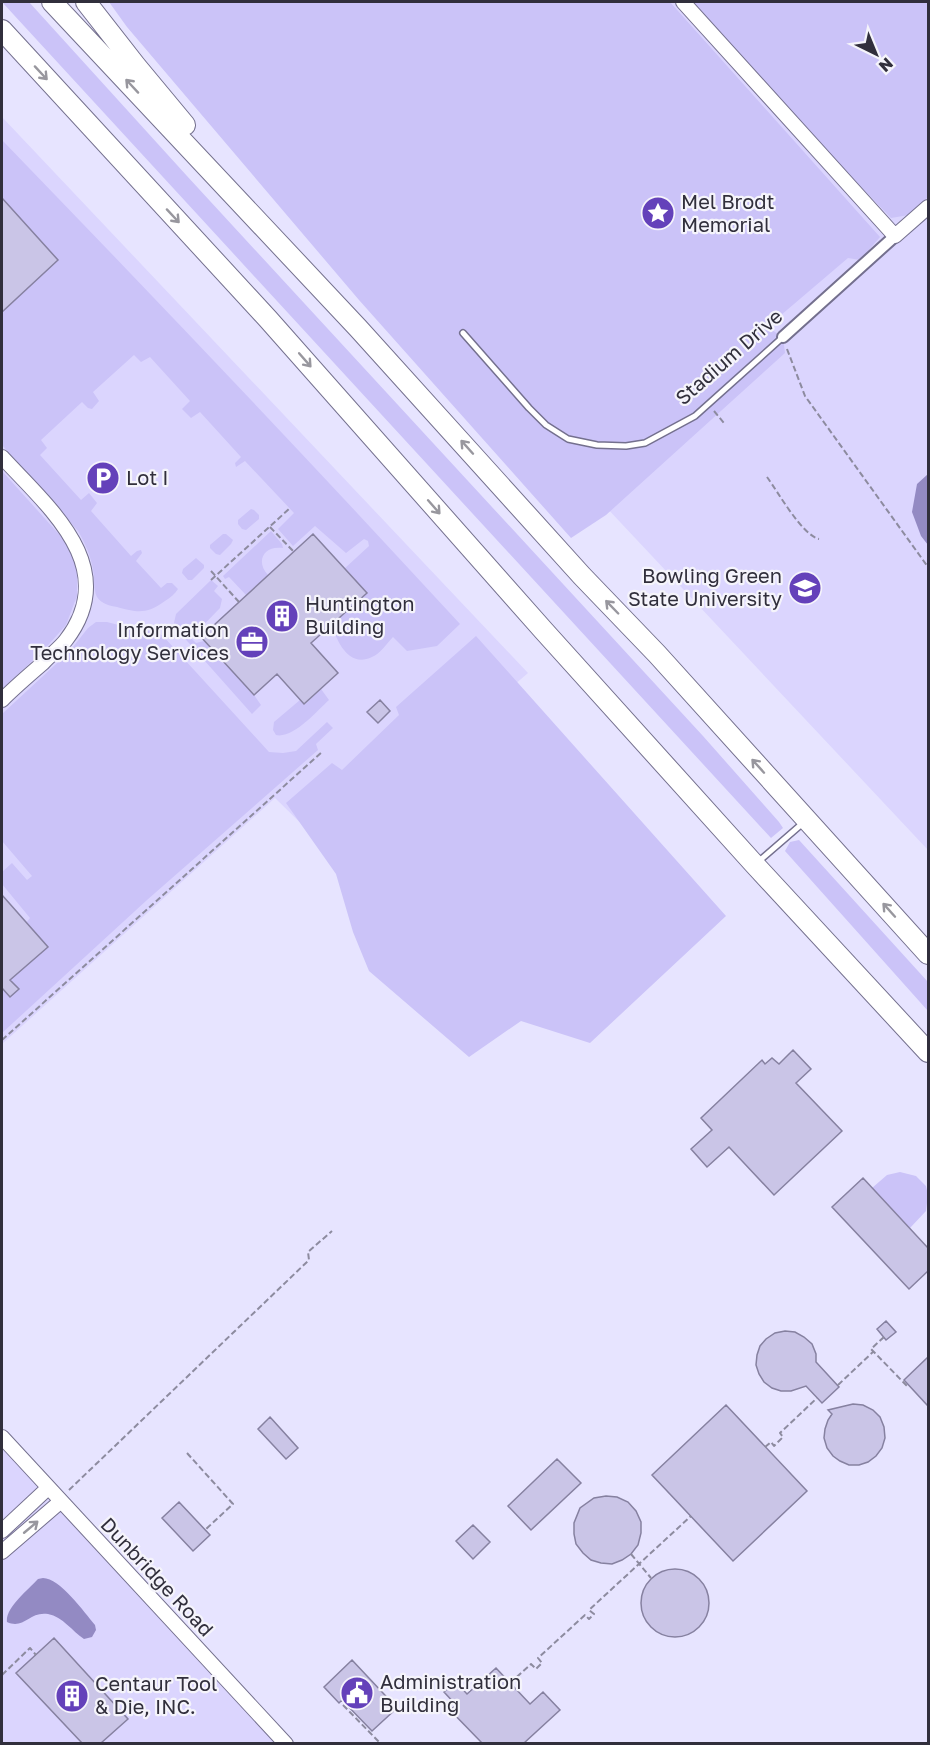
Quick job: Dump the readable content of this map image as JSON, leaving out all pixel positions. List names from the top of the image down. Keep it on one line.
{"streets":{"street":["Stadium Drive","Dunbridge Road"]},"places":{"place":["Mel Brodt Memorial"],"parking":["Lot I"],"school or university":["Bowling Green State University"],"building":["Huntington Building","Centaur Tool & Die, INC."],"office":["Information Technology Services"],"public building":["Administration Building"]},"north":"bottom right"}
